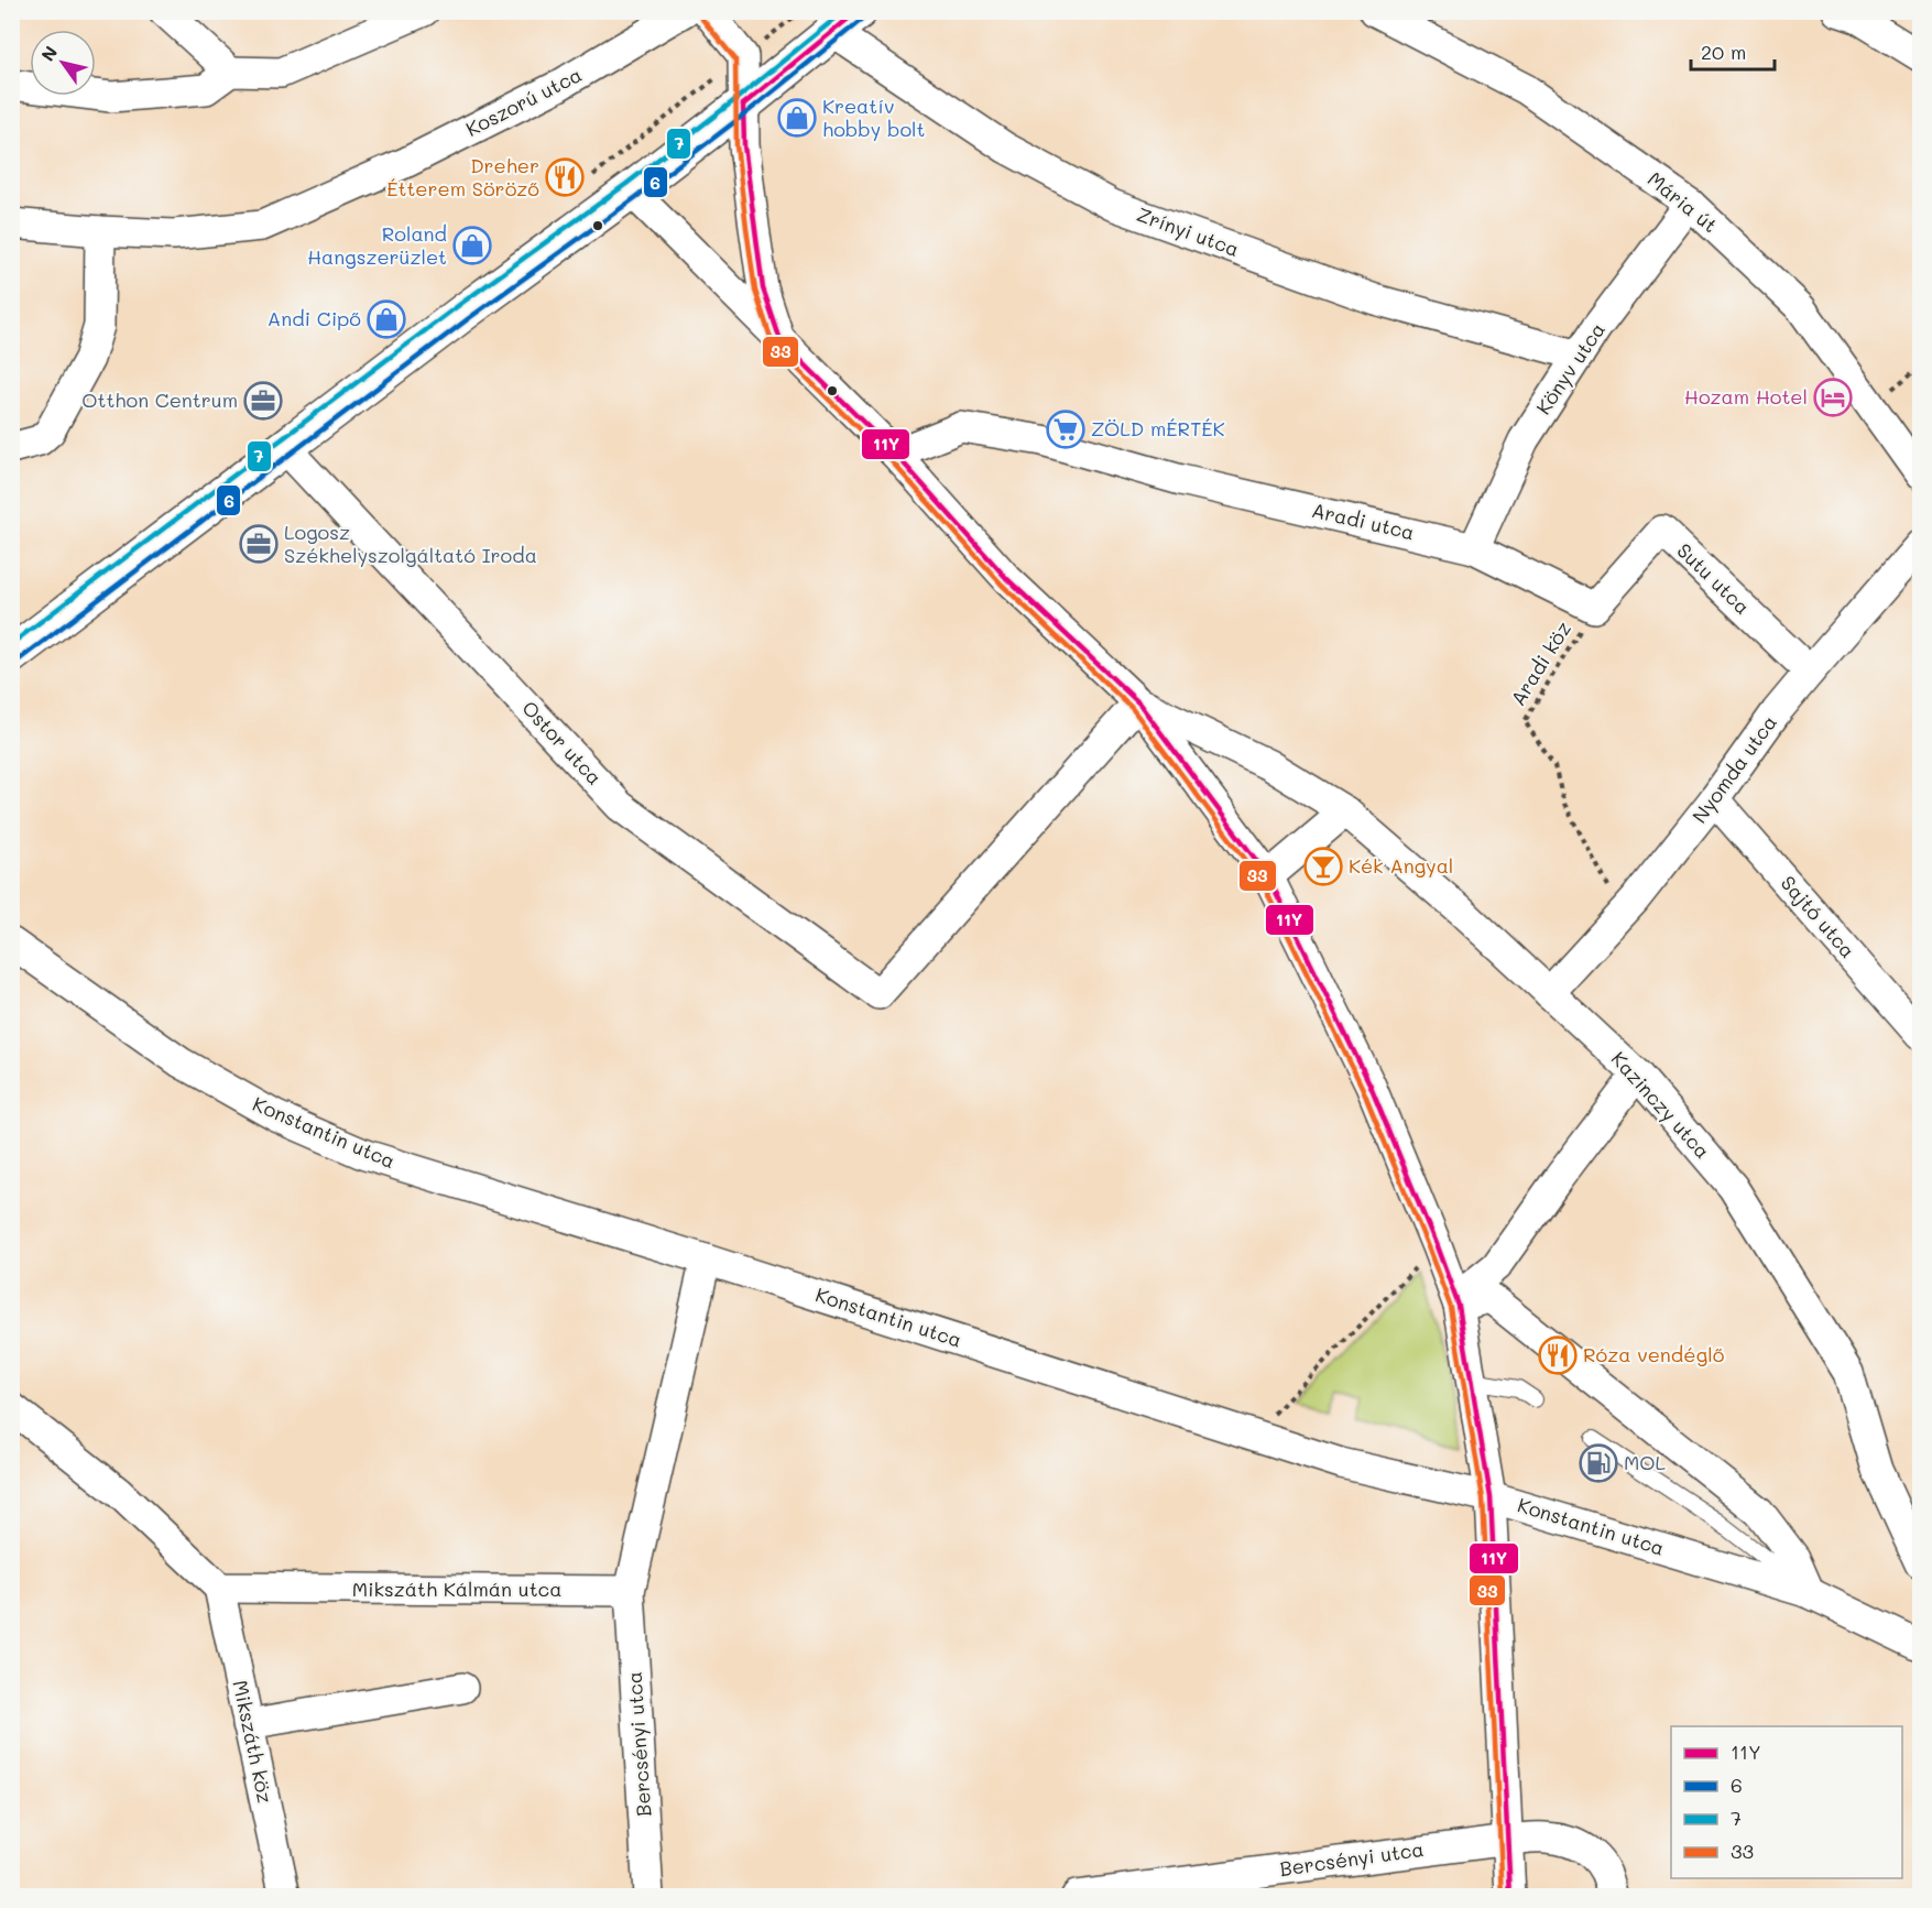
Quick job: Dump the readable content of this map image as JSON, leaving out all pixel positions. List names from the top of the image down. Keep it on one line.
{"streets":{"street":["Koszorú utca","Mária út","Zrínyi utca","Könyv utca","Aradi utca","Sutu utca","Ostor utca","Nyomda utca","Sajtó utca","Kazinczy utca","Konstantin utca","Mikszáth Kálmán utca","Mikszáth köz","Bercsényi utca"],"path":["Aradi köz"]},"crossings":[["Mária út","Könyv utca"],["Zrínyi utca","Könyv utca"],["Könyv utca","Aradi utca"],["Aradi utca","Sutu utca"],["Aradi utca","Aradi köz"],["Sutu utca","Aradi köz"],["Sutu utca","Nyomda utca"],["Aradi köz","Nyomda utca"],["Ostor utca","Kazinczy utca"],["Nyomda utca","Sajtó utca"],["Nyomda utca","Kazinczy utca"],["Mikszáth Kálmán utca","Mikszáth köz"],["Mikszáth Kálmán utca","Bercsényi utca"]],"places":{"shop":["Kreatív hobby bolt","Roland Hangszerüzlet","Andi Cipő"],"restaurant":["Dreher Étterem Söröző","Róza vendéglő"],"hotel":["Hozam Hotel"],"office":["Otthon Centrum","Logosz Székhelyszolgáltató Iroda"],"supermarket":["ZÖLD mÉRTÉK"],"bar":["Kék Angyal"],"fuel station":["MOL"]},"lines":["transit line 11Y","transit line 7","transit line 33","transit line 6"],"legend":["11Y","6","7","33"],"scale_bar":"20 m","north":"top left"}
